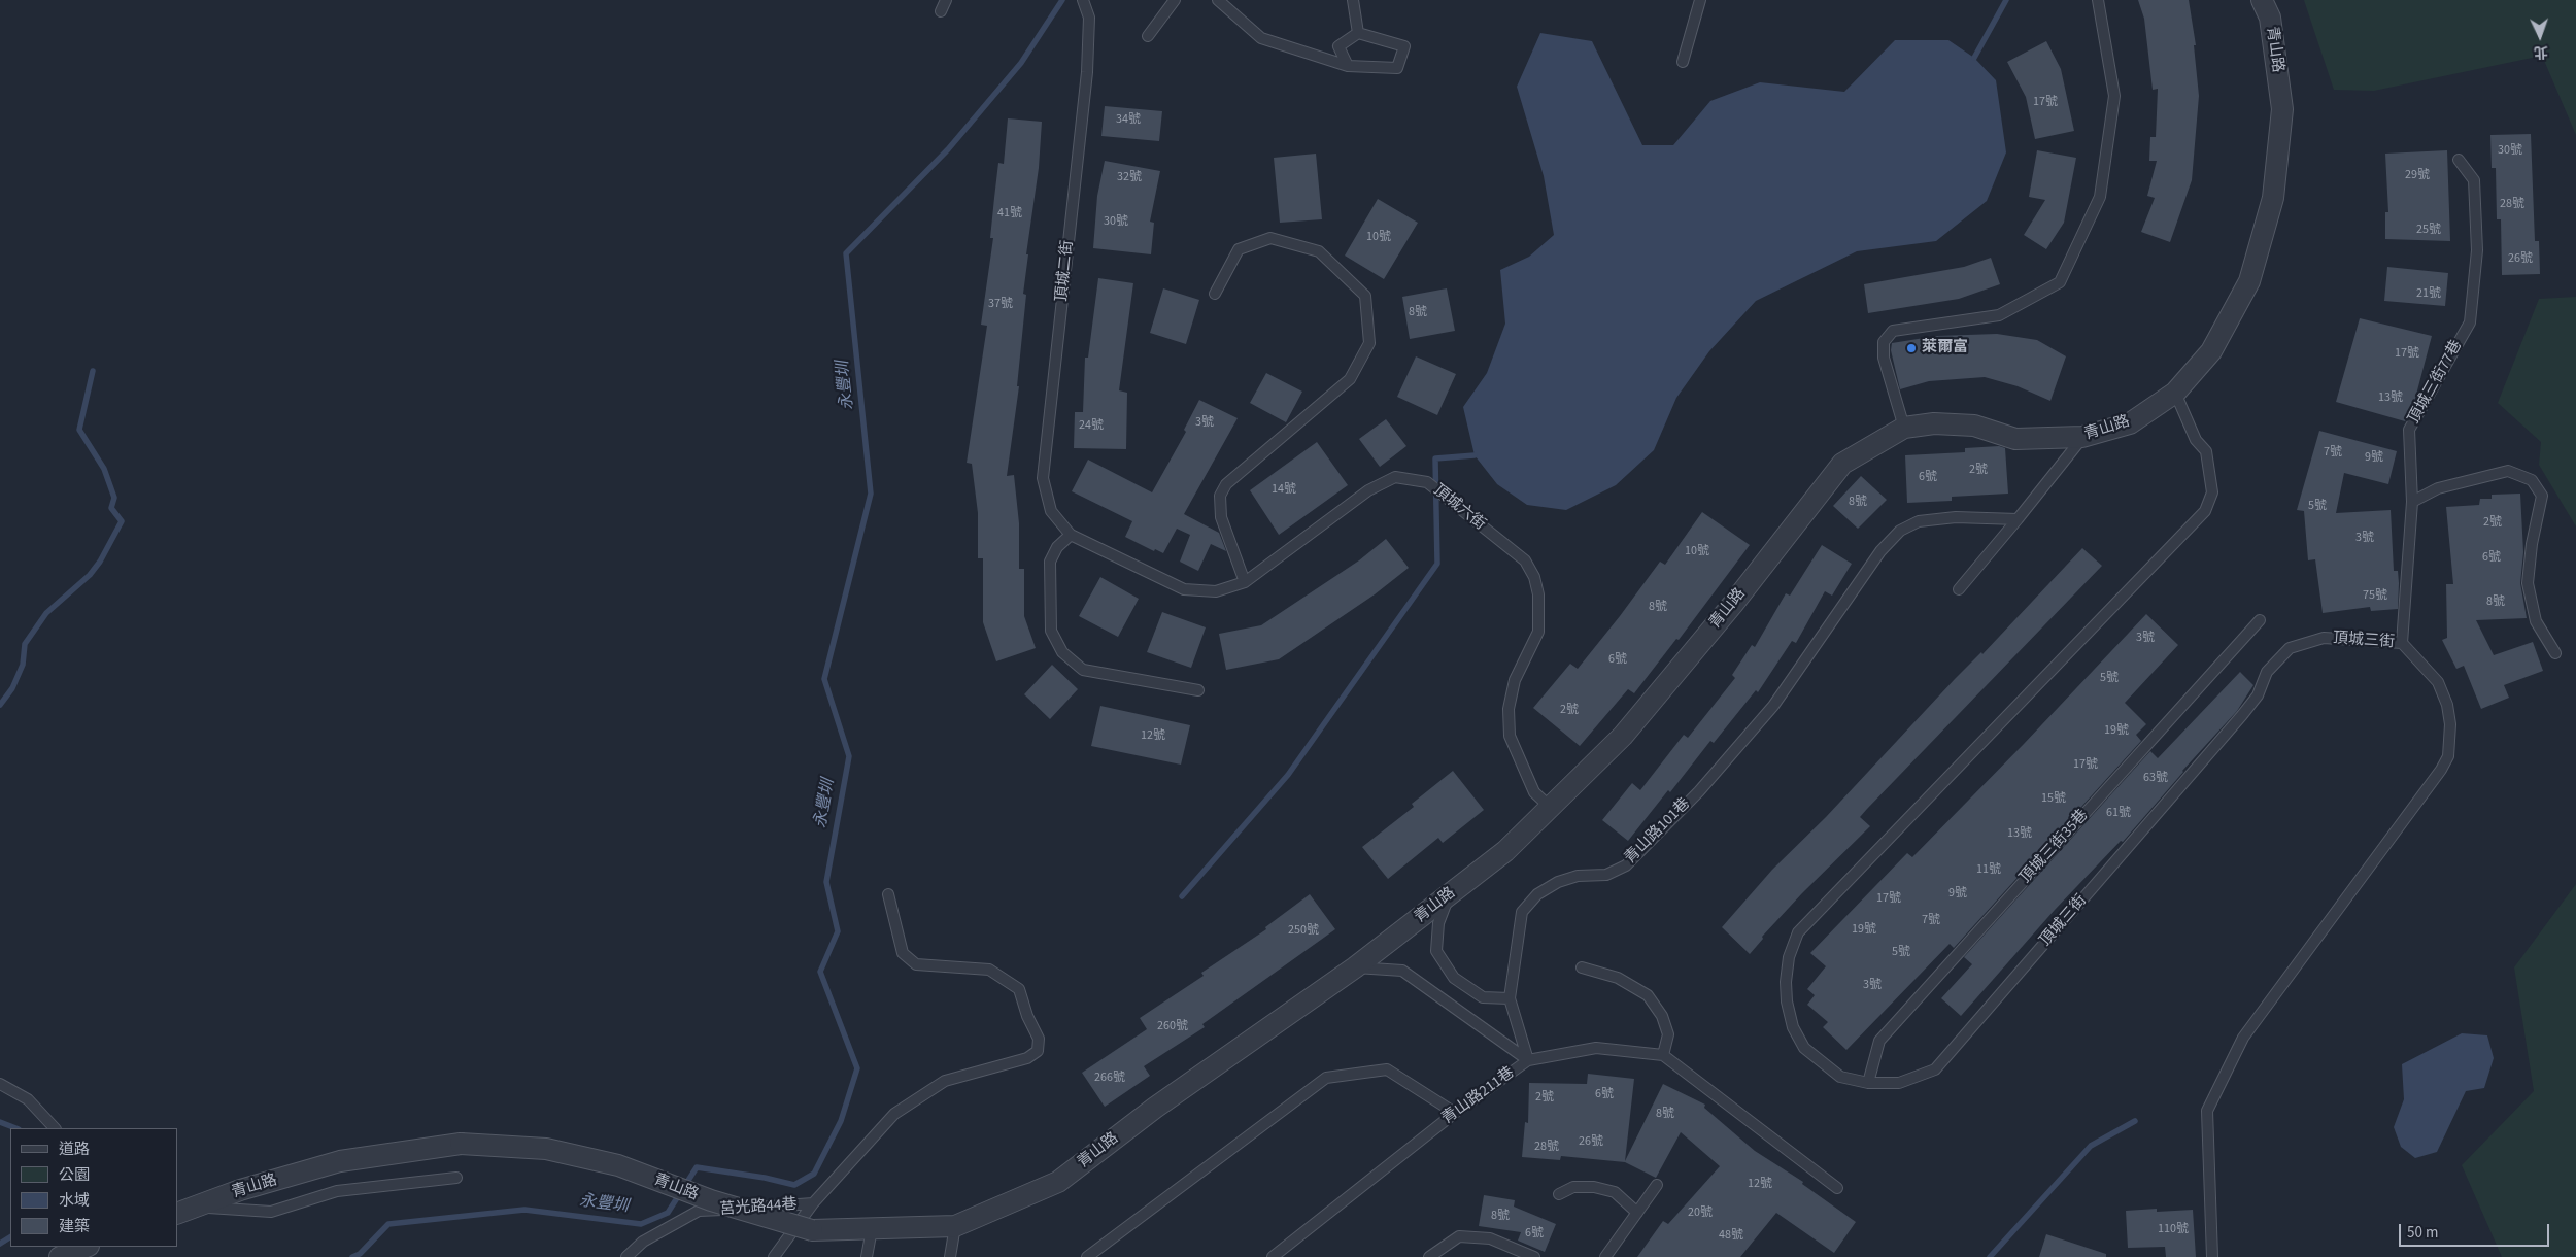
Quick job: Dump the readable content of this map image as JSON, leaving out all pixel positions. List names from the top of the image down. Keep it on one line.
{"streets":{"street":["青山路"],"lane":["頂城二街","頂城三街77巷","頂城六街","頂城三街","青山路101巷","頂城三街35巷","青山路211巷","莒光路44巷"]},"crossings":[["青山路","頂城六街"],["青山路","頂城三街"],["青山路","青山路211巷"],["頂城二街","頂城六街"],["頂城三街77巷","頂城三街"],["頂城三街","頂城三街35巷"],["青山路101巷","青山路211巷"]],"water":["永豐圳"],"places":["萊爾富"],"house_numbers":["17號","34號","30號","29號","32號","28號","41號","30號","25號","10號","26號","21號","37號","8號","17號","13號","3號","24號","7號","9號","2號","6號","14號","8號","5號","2號","3號","10號","6號","75號","8號","8號","3號","6號","5號","2號","19號","12號","17號","63號","15號","61號","13號","11號","9號","17號","7號","19號","250號","5號","3號","260號","266號","6號","2號","8號","26號","28號","12號","20號","8號","110號","6號","48號"],"legend":["道路","公園","水域","建築"],"scale_bar":"50 m","north":"bottom"}
